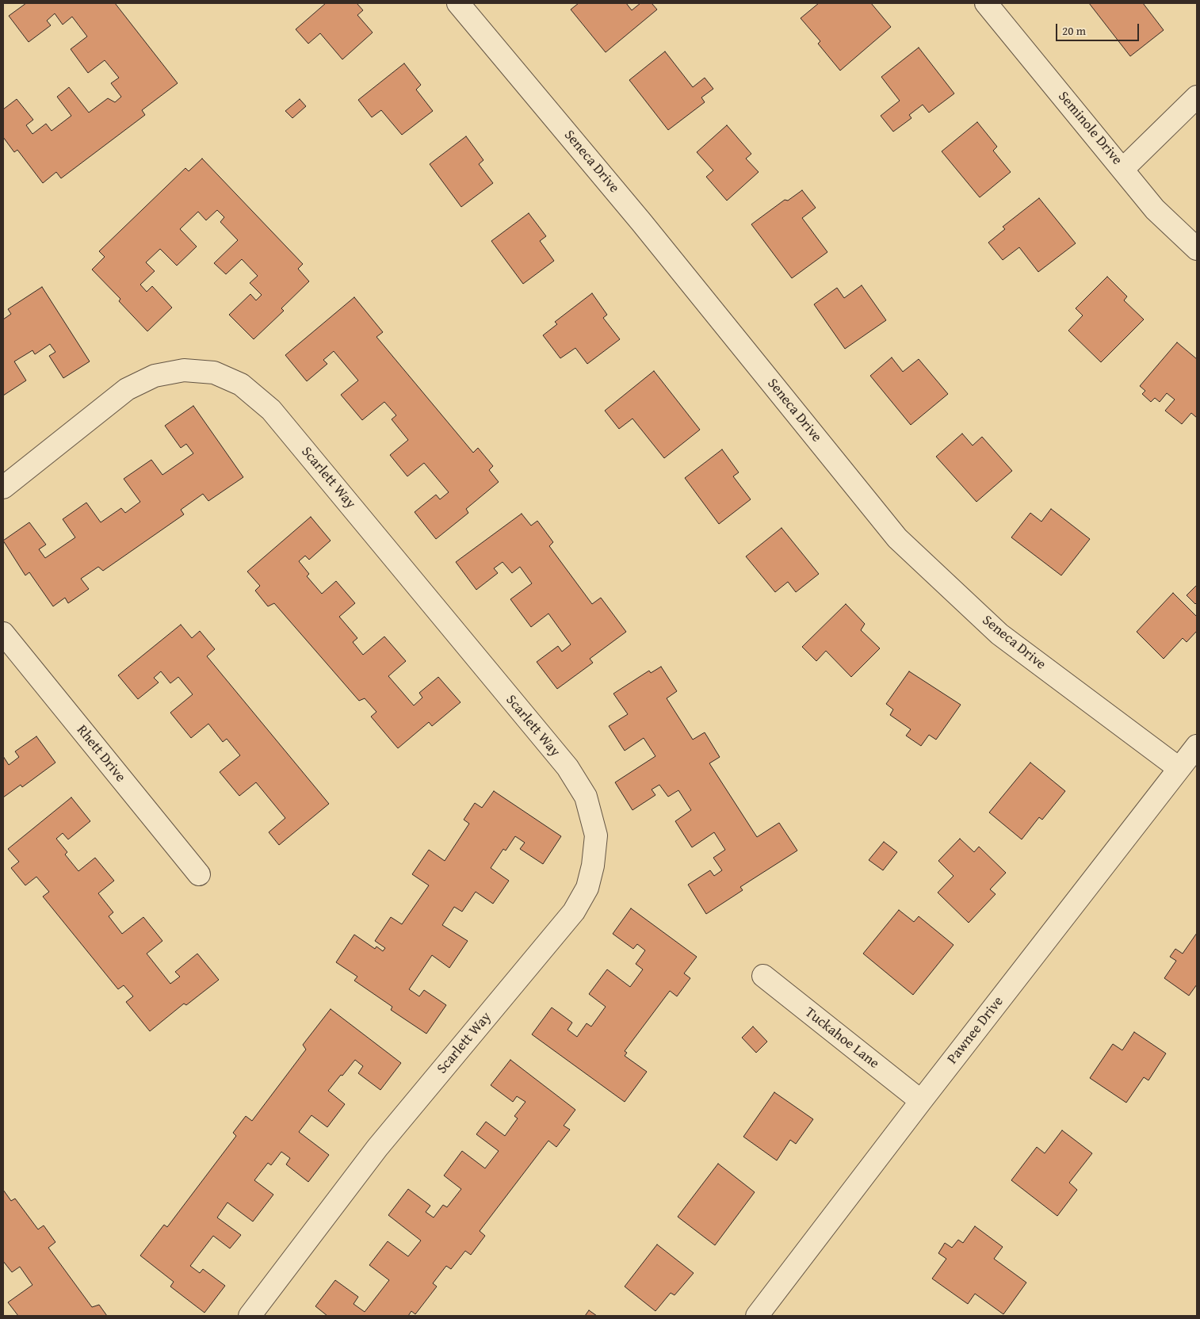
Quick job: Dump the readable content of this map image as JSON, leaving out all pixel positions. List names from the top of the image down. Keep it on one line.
{"streets":{"street":["Seminole Drive","Seneca Drive","Scarlett Way","Rhett Drive","Pawnee Drive","Tuckahoe Lane"]},"crossings":[["Seneca Drive","Pawnee Drive"],["Pawnee Drive","Tuckahoe Lane"]],"scale_bar":"20 m"}
